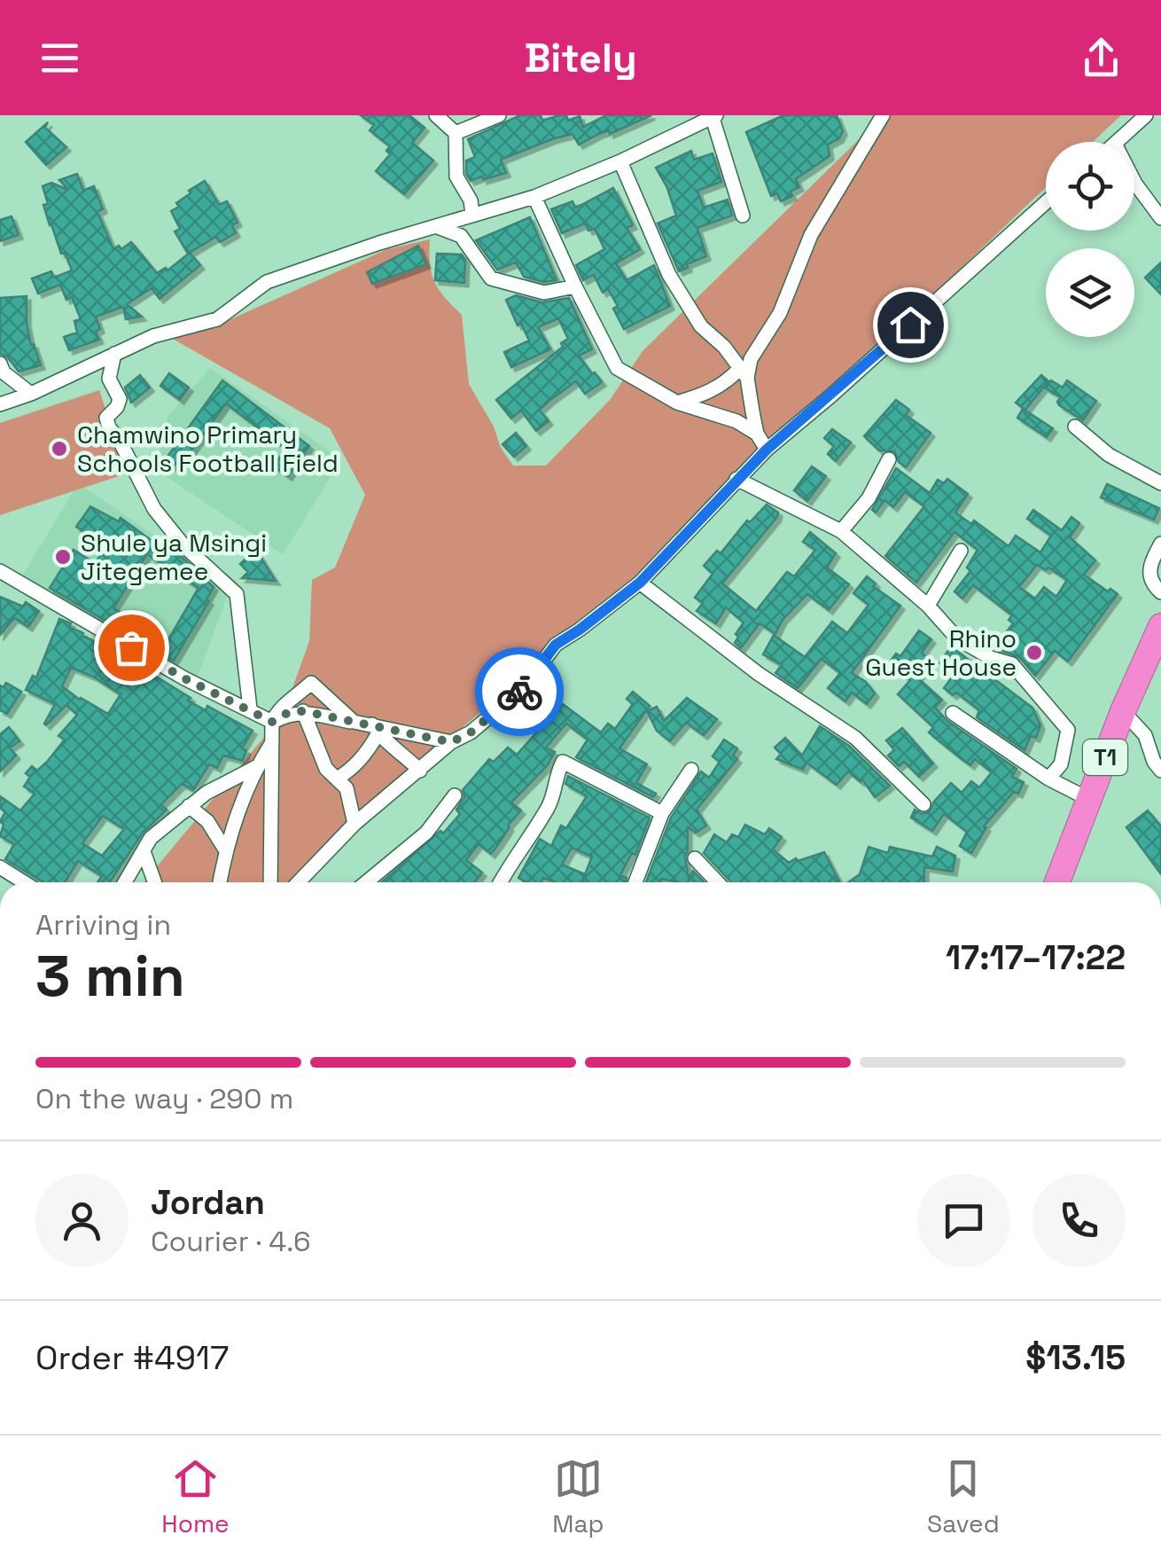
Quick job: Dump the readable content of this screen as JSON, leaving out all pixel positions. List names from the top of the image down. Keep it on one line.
{"streets":{"highway":["T1"]},"places":["Chamwino Primary Schools Football Field","Shule ya Msingi Jitegemee","Rhino Guest House"],"page":{"header":"Bitely","heading":["3 min","Arriving in","17:17–17:22"],"panel":["Jordan","Courier · 4.6","Order #4917","$13.15"],"bar":"On the way · 290 m","tabs":["Home","Map","Saved"]}}
